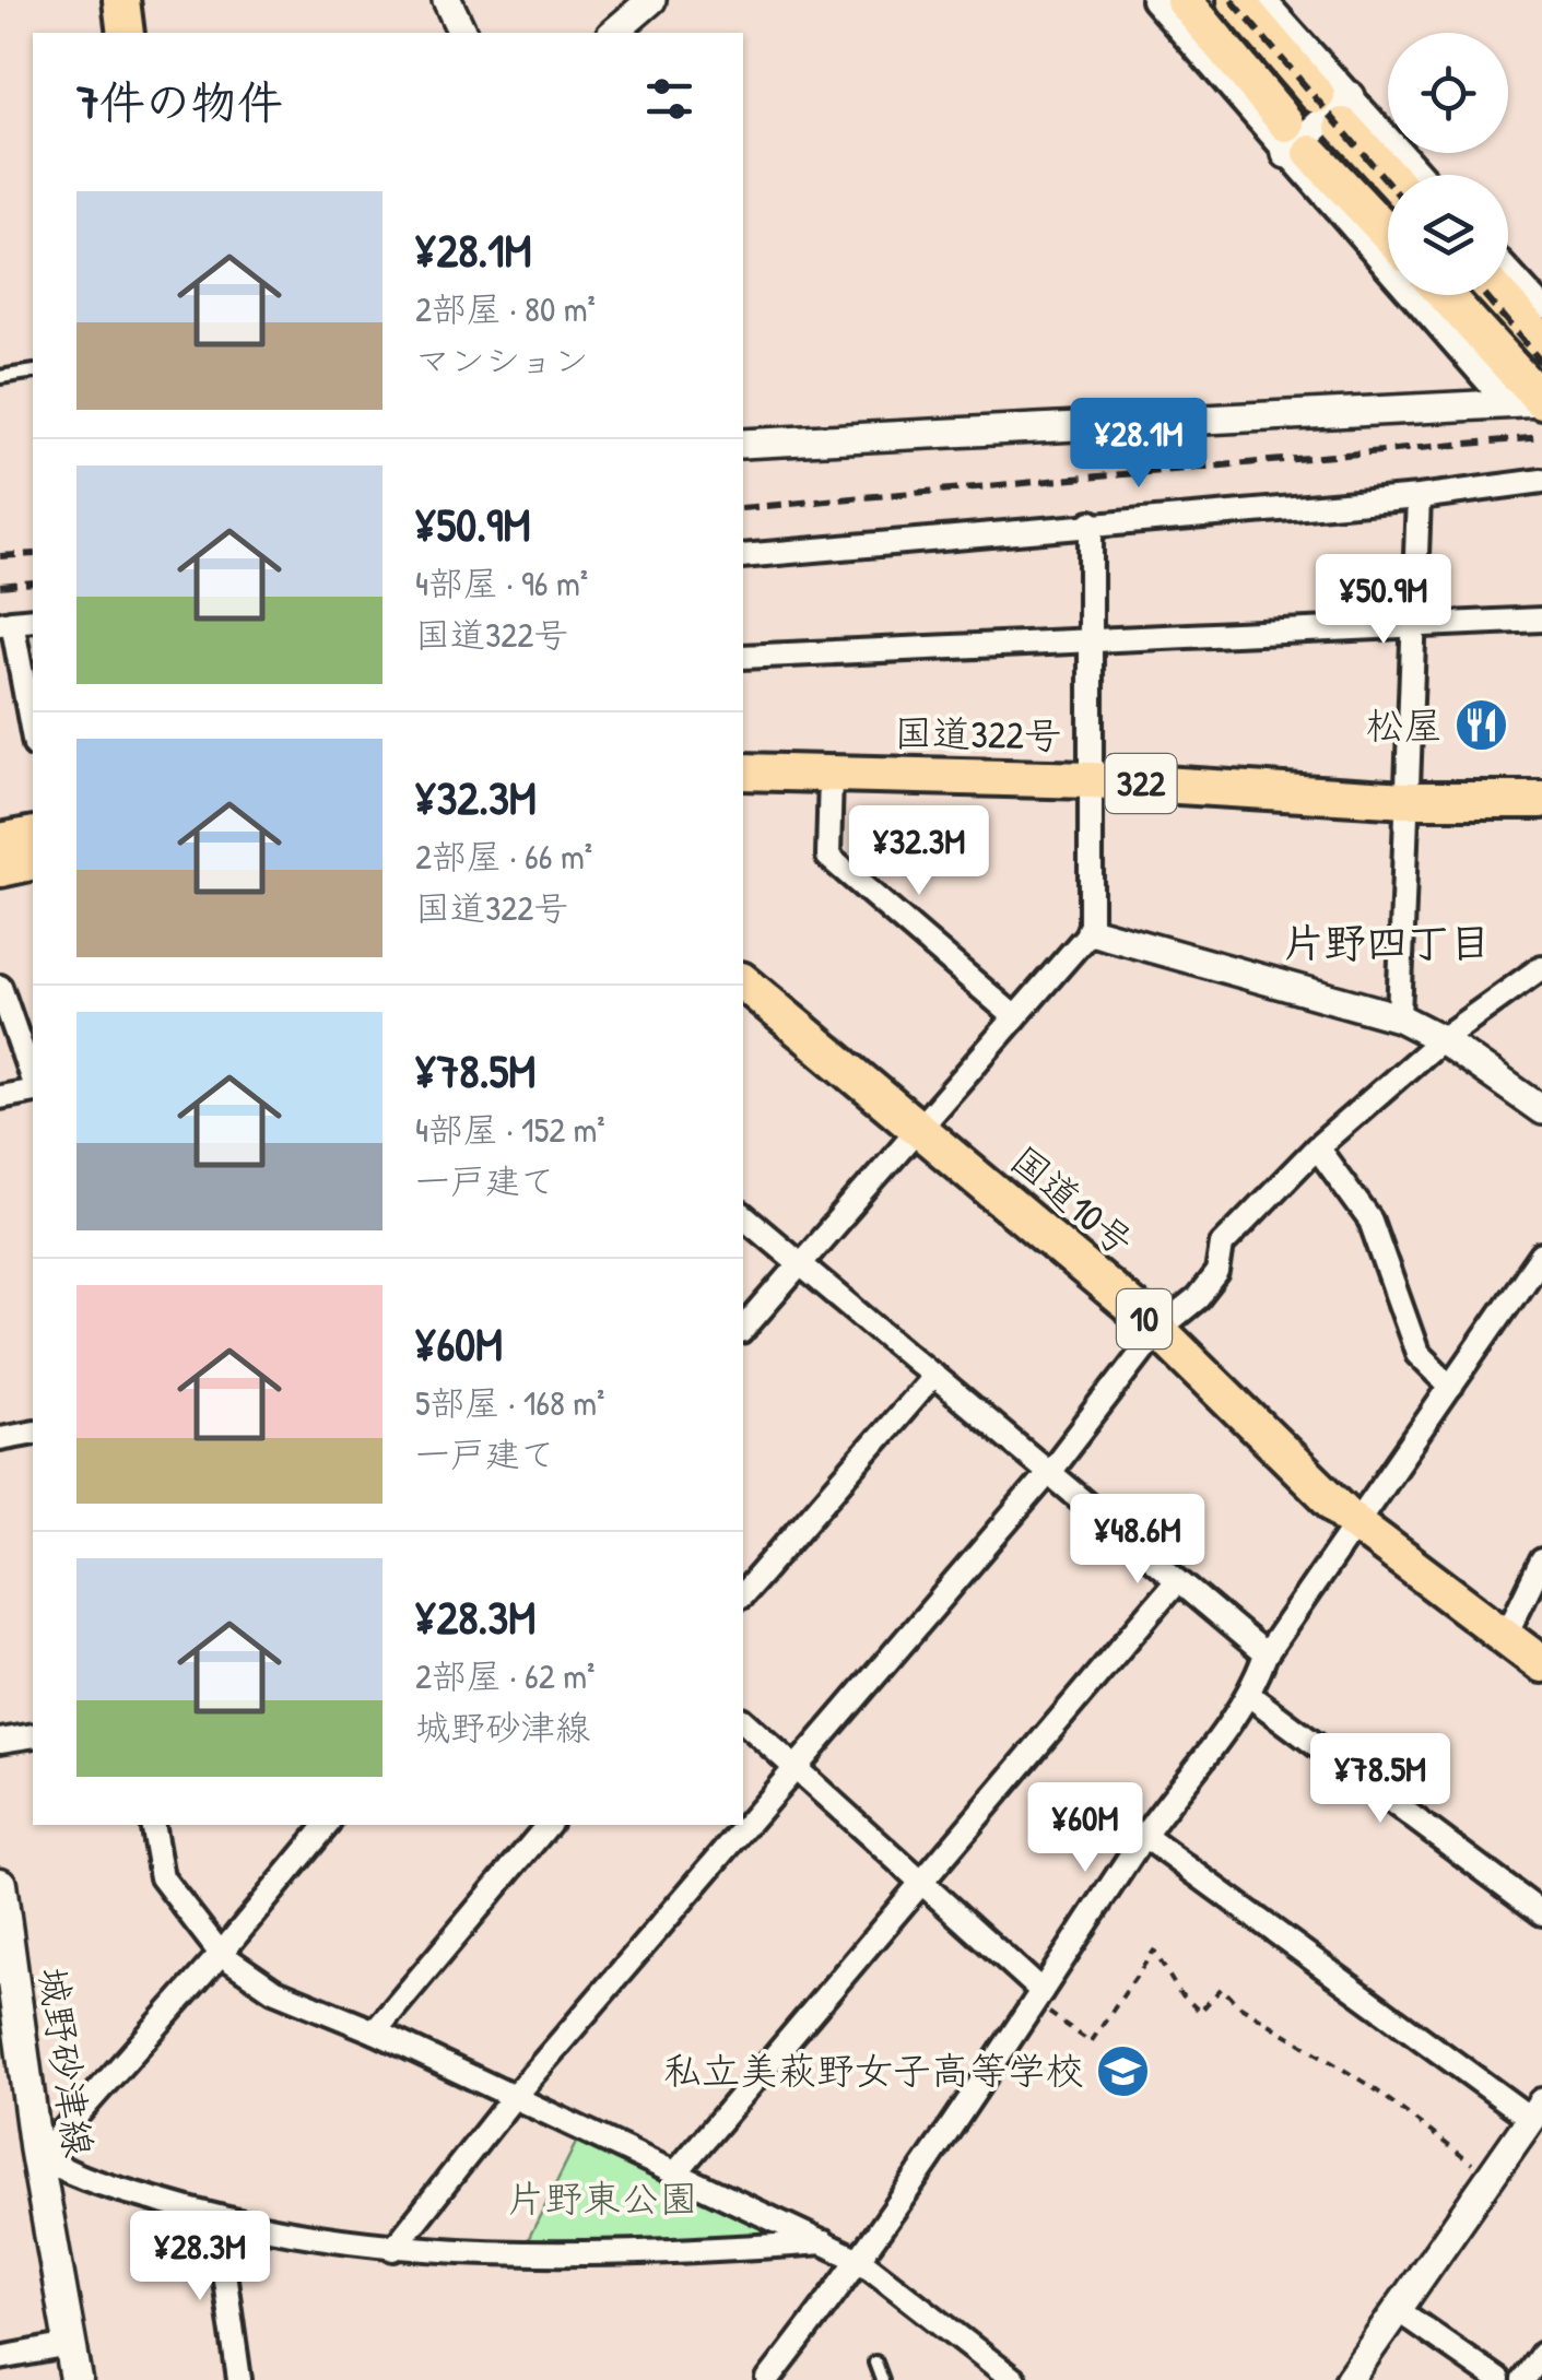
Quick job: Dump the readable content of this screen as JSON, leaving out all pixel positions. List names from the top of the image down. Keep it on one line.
{"streets":{"highway":["国道322号","322","国道10号","10"],"main road":["城野砂津線"]},"districts":["片野四丁目"],"parks":["片野東公園"],"places":{"restaurant":["松屋"],"school or university":["私立美萩野女子高等学校"]},"page":{"heading":"7件の物件","list":[{"name":"¥28.1M","note":"2部屋 · 80 m² · マンション"},{"name":"¥50.9M","note":"4部屋 · 96 m² · 国道322号"},{"name":"¥32.3M","note":"2部屋 · 66 m² · 国道322号"},{"name":"¥78.5M","note":"4部屋 · 152 m² · 一戸建て"},{"name":"¥60M","note":"5部屋 · 168 m² · 一戸建て"},{"name":"¥28.3M","note":"2部屋 · 62 m² · 城野砂津線"}],"price":["¥28.1M","¥50.9M","¥32.3M","¥48.6M","¥78.5M","¥60M","¥28.3M"]}}
